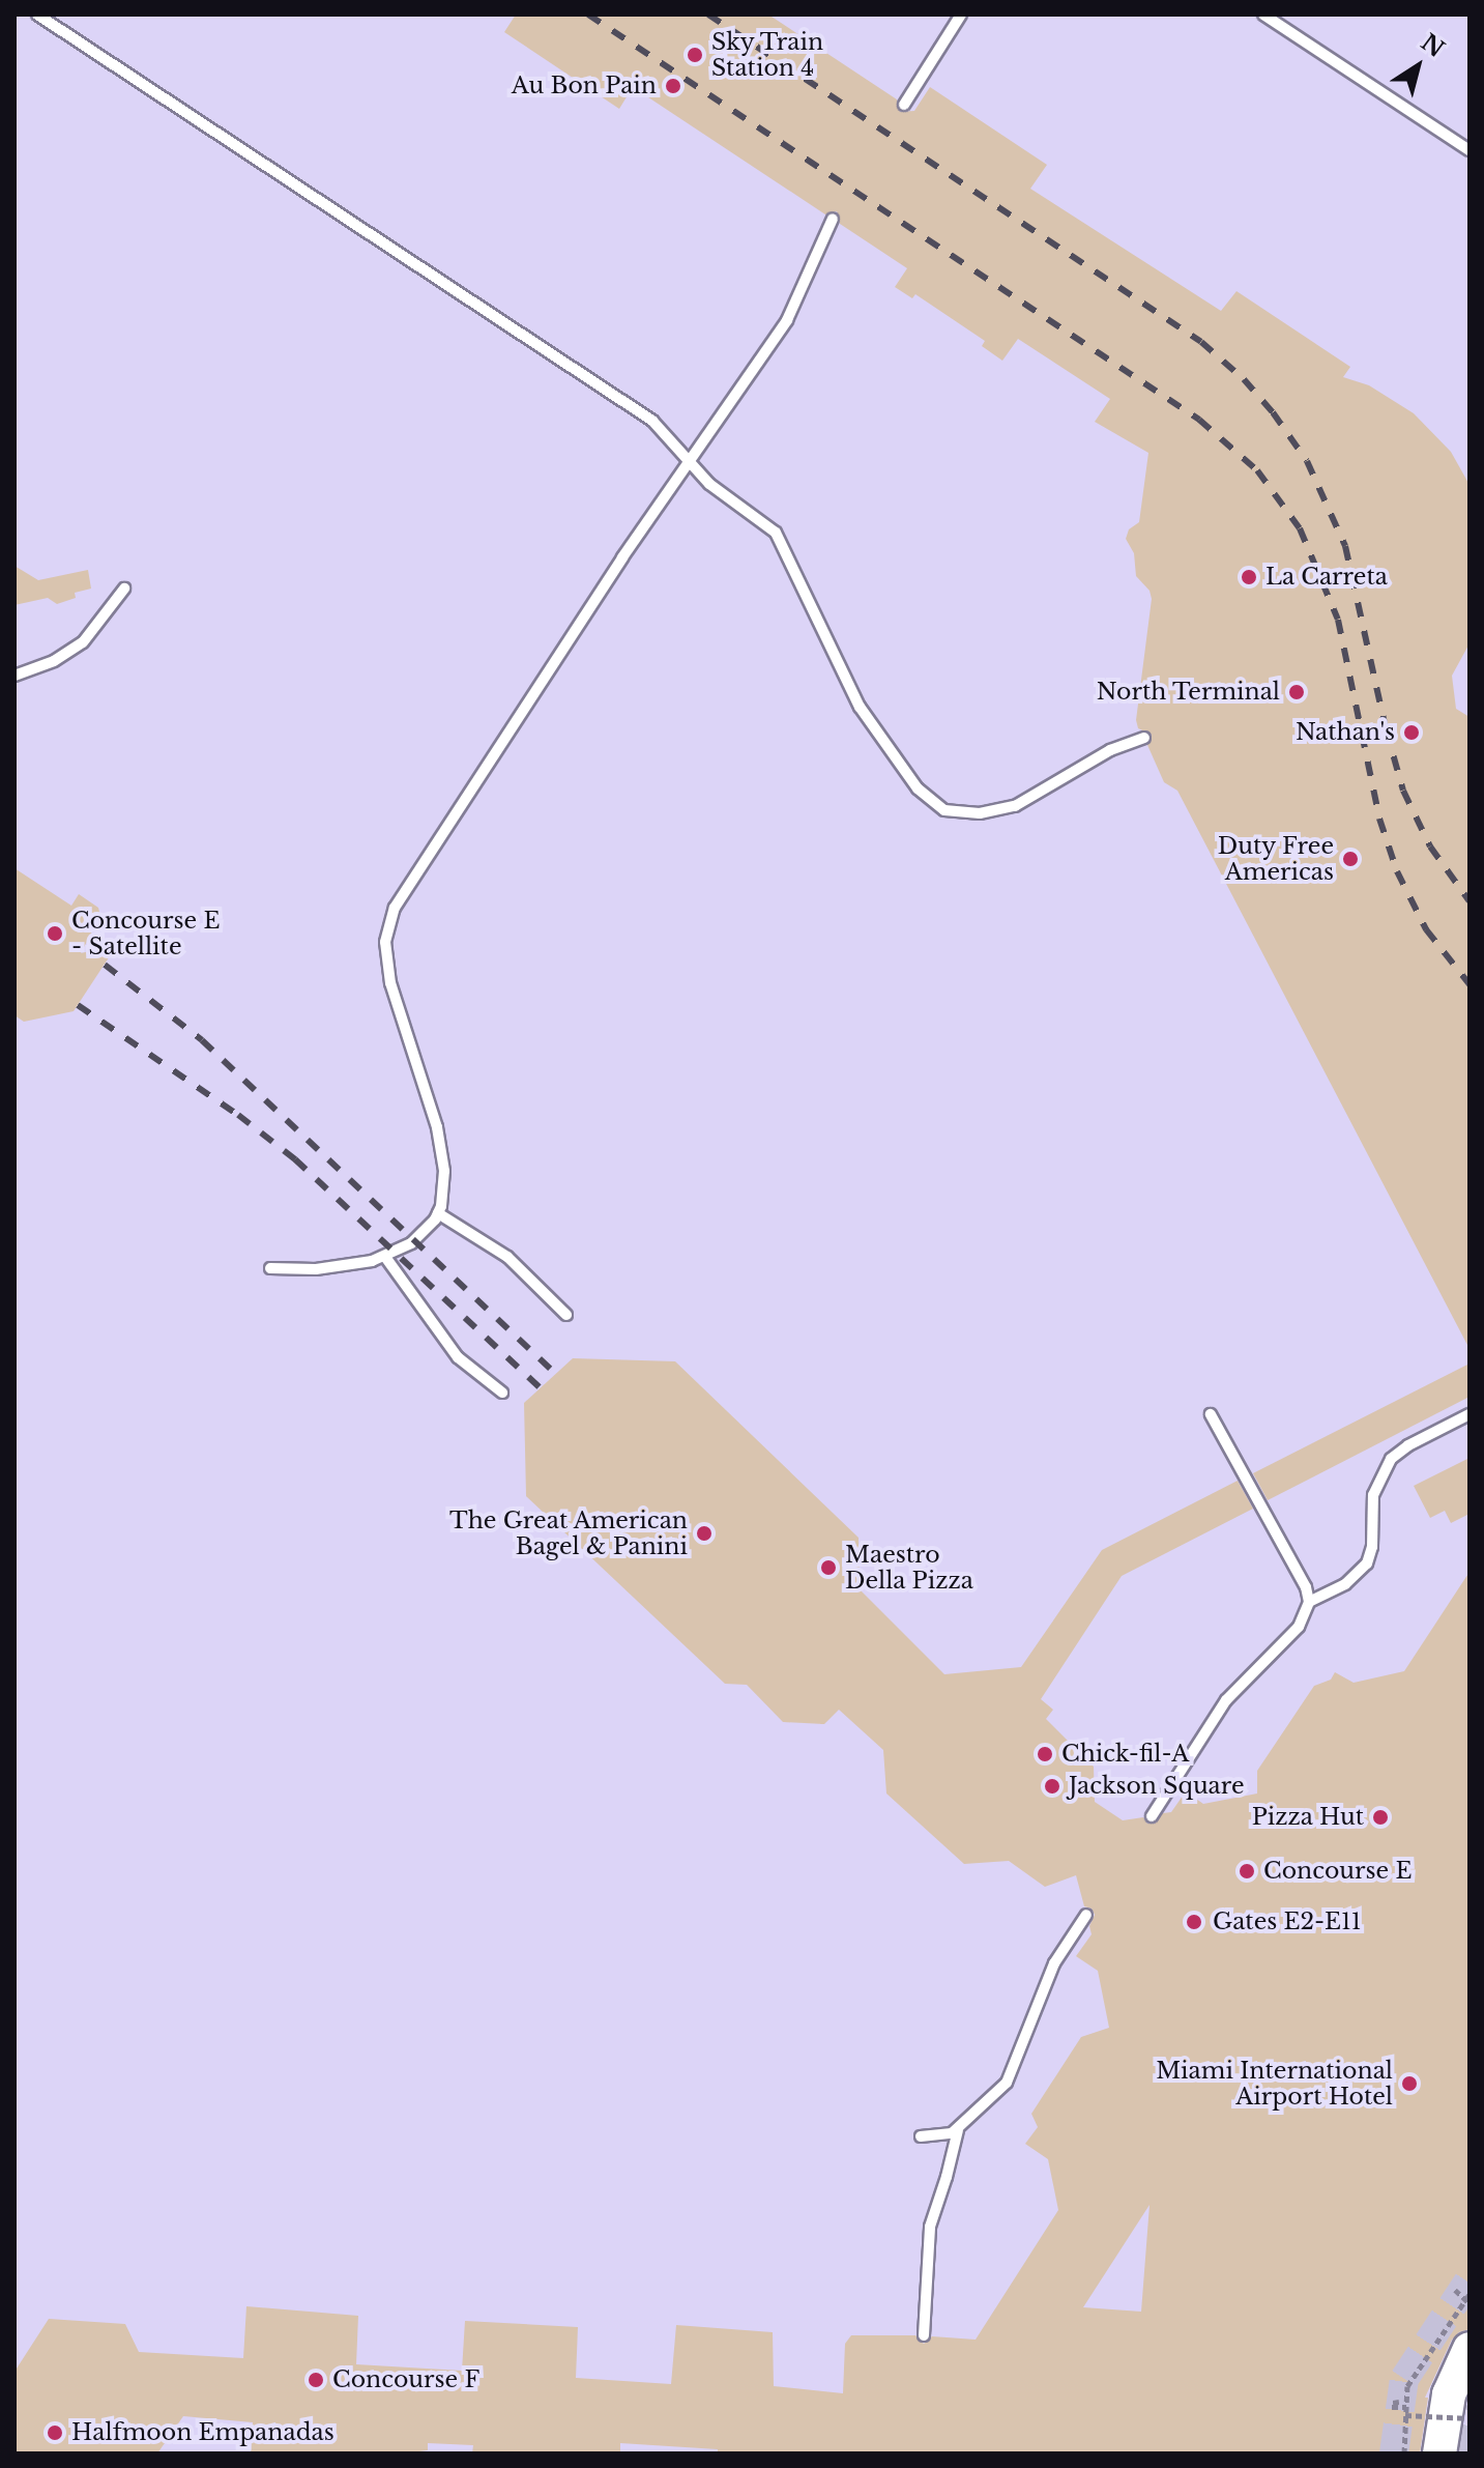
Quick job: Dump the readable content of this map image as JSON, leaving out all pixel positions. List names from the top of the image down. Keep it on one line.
{"places":["Sky Train Station 4","Au Bon Pain","La Carreta","North Terminal","Nathan's","Duty Free Americas","Concourse E - Satellite","The Great American Bagel & Panini","Maestro Della Pizza","Chick-fil-A","Jackson Square","Pizza Hut","Concourse E","Gates E2-E11","Miami International Airport Hotel","Concourse F","Halfmoon Empanadas"],"north":"top right"}
